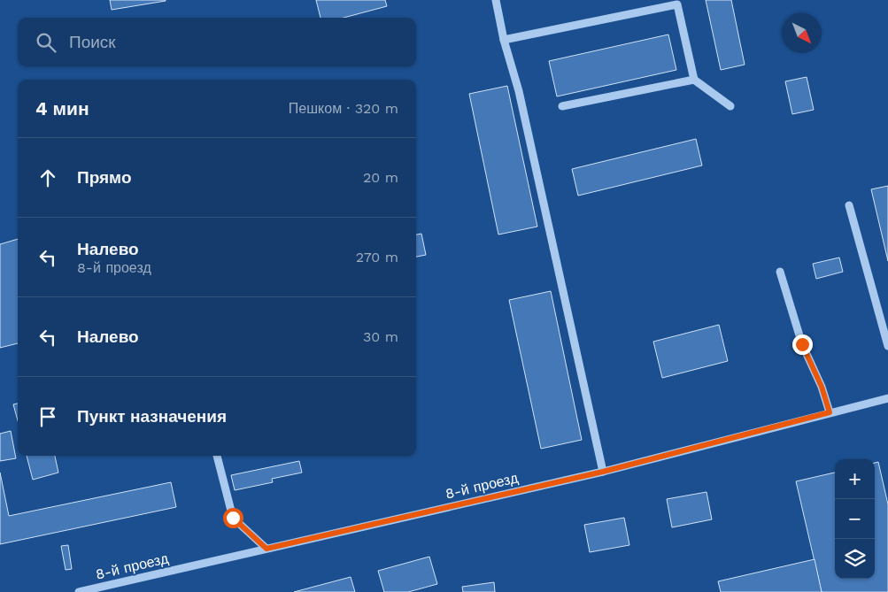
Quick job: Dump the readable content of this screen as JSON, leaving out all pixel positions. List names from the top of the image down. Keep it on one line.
{"streets":{"street":["8-й проезд"]},"north":"bottom right","page":{"search":"Поиск","heading":["4 мин","Пешком · 320 m"],"list":[["Прямо","20 m"],["Налево","8-й проезд","270 m"],["Налево","30 m"],"Пункт назначения"],"map_buttons":["+","−"]}}
